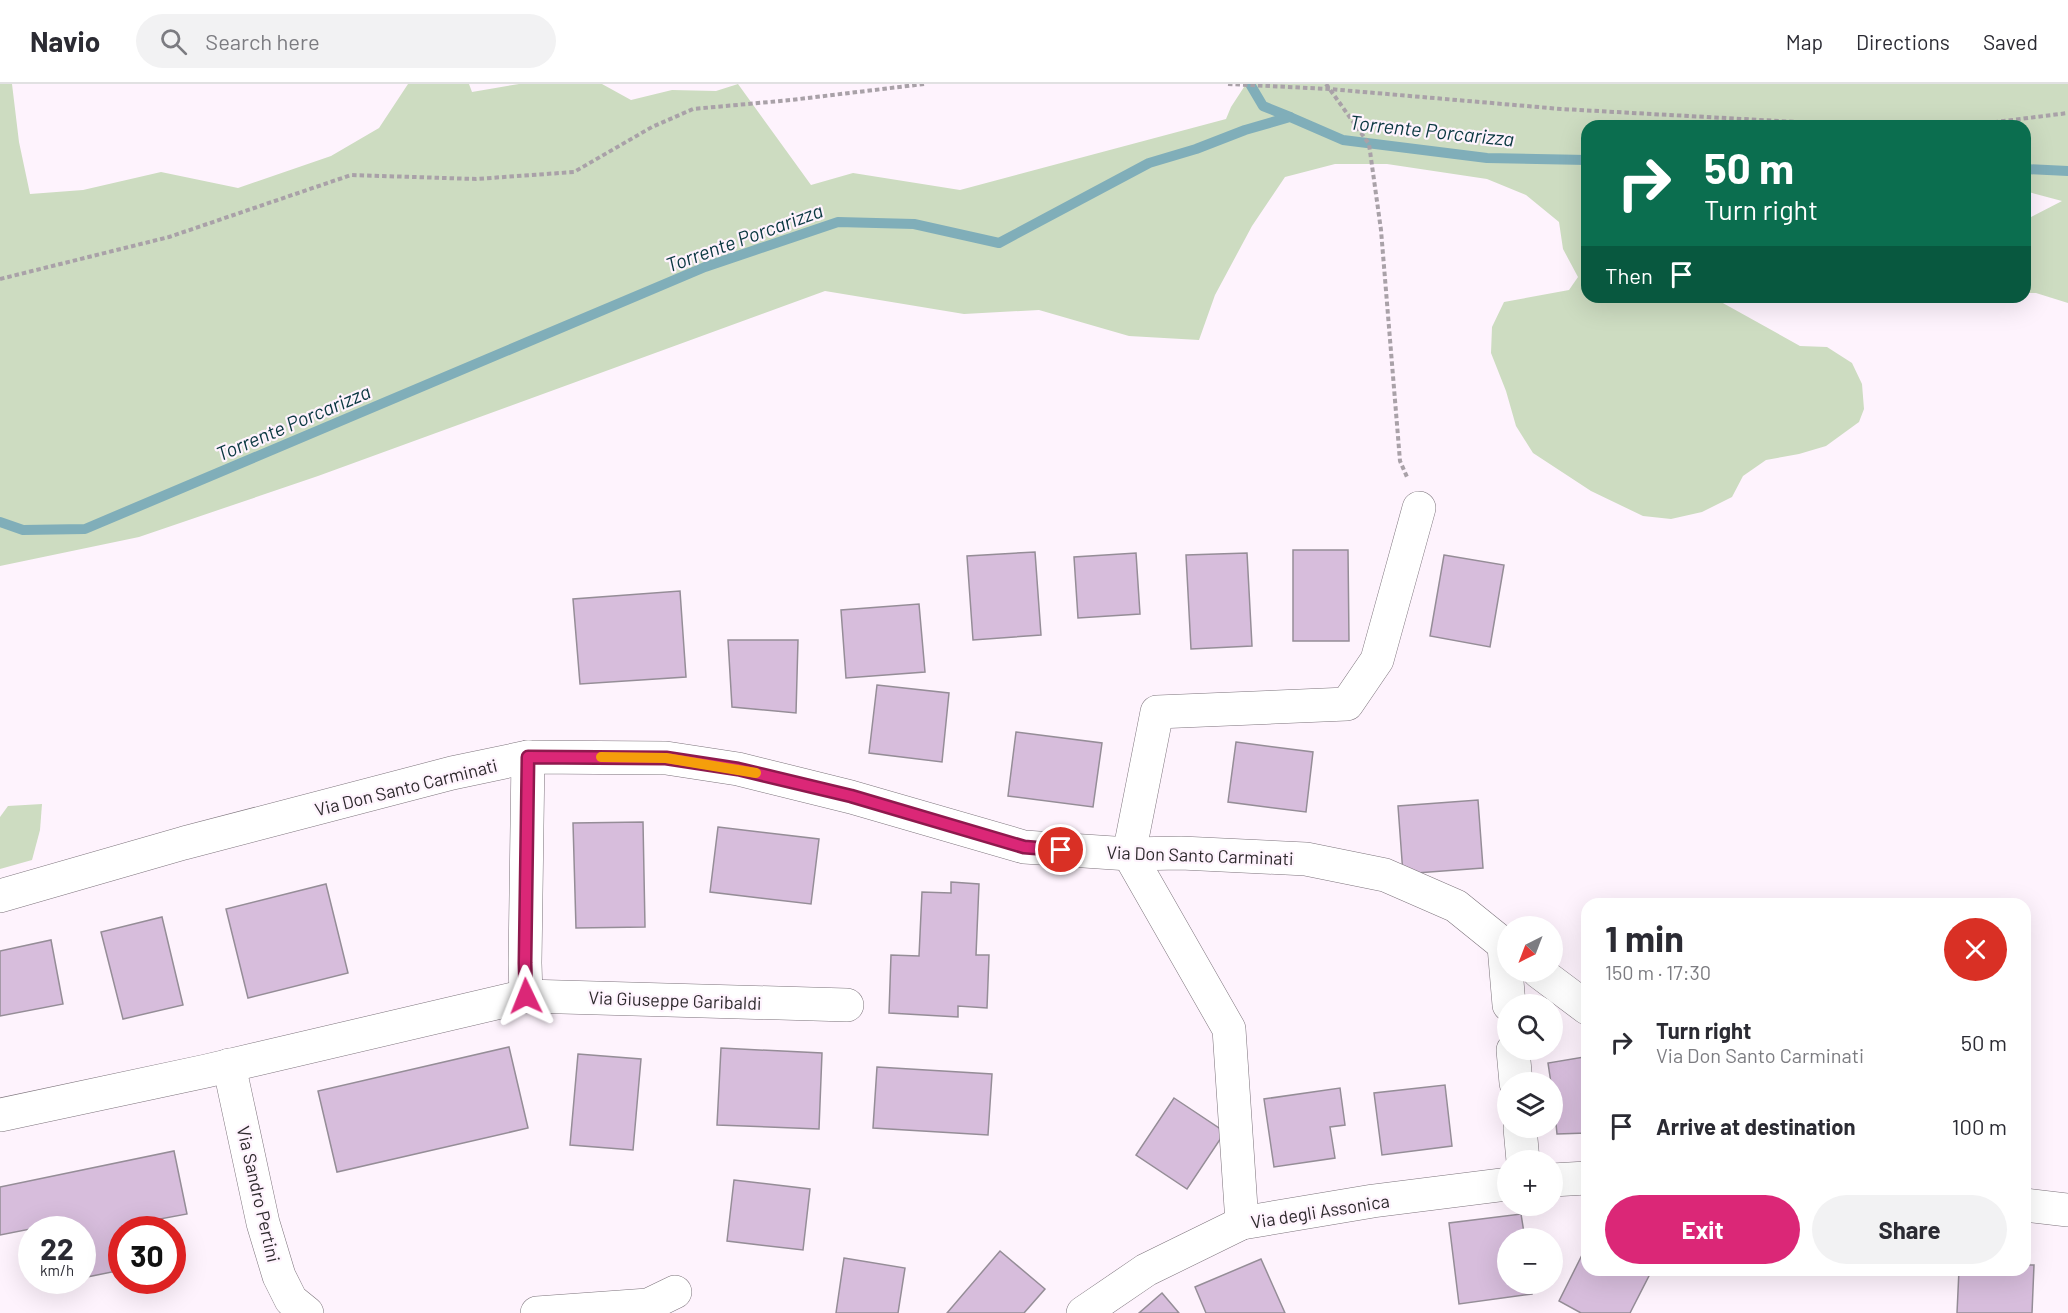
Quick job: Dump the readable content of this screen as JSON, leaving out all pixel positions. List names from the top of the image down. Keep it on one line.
{"streets":{"street":["Via Don Santo Carminati","Via Giuseppe Garibaldi","Via Sandro Pertini","Via degli Assonica"]},"crossings":[["Via Giuseppe Garibaldi","Via Sandro Pertini"]],"water":["Torrente Porcarizza"],"north":"bottom left","page":{"header":"Navio","search":"Search here","nav":["Map","Directions","Saved"],"turn":["50 m","Turn right"],"then":"Then","heading":["1 min","150 m · 17:30"],"map_buttons":["+","−"],"list":[{"name":"Turn right","note":"Via Don Santo Carminati","value":"50 m"},{"name":"Arrive at destination","value":"100 m"}],"buttons":["Exit","Share"],"speed":"22 km/h","limit":"30"}}
